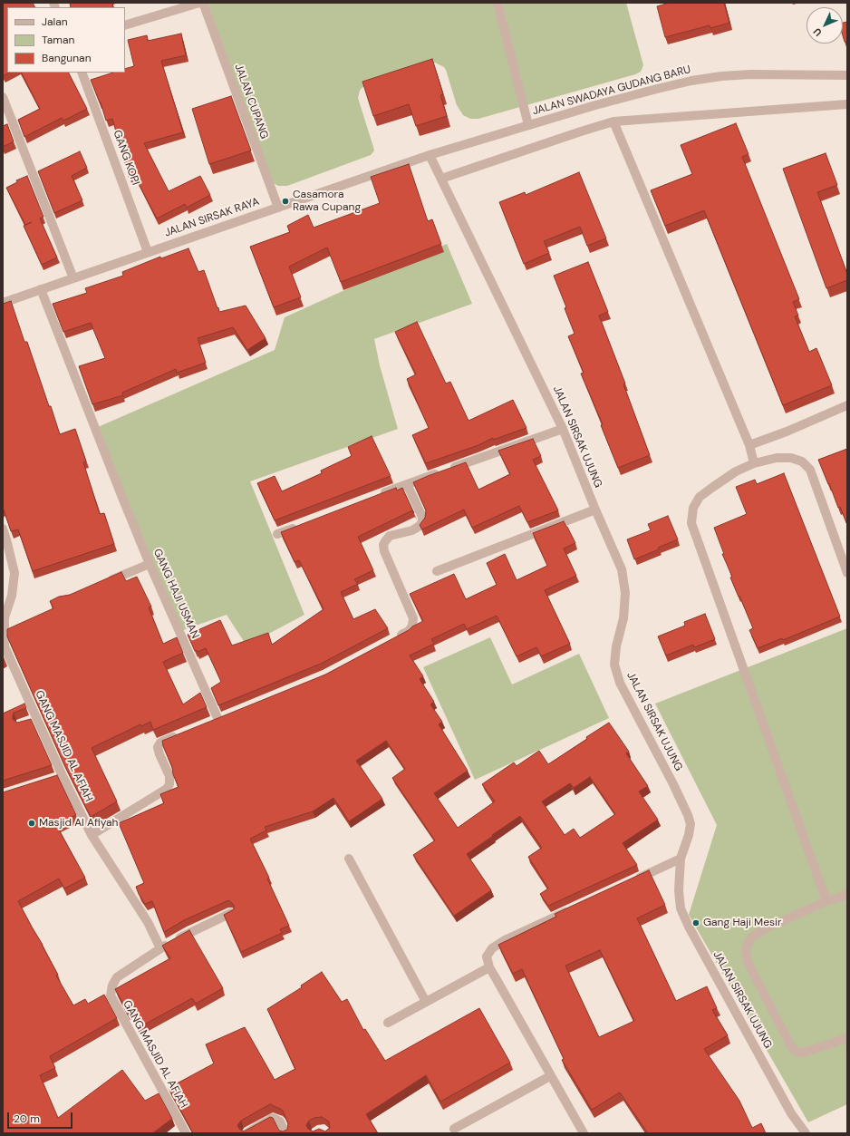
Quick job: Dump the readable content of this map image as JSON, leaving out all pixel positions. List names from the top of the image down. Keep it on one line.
{"streets":{"street":["JALAN SWADAYA GUDANG BARU","JALAN CUPANG","GANG KOPI","JALAN SIRSAK RAYA","JALAN SIRSAK UJUNG","GANG HAJI USMAN","GANG MASJID AL AFIAH"]},"crossings":[["JALAN SWADAYA GUDANG BARU","JALAN SIRSAK RAYA"],["JALAN SWADAYA GUDANG BARU","JALAN SIRSAK UJUNG"],["JALAN CUPANG","JALAN SIRSAK RAYA"],["GANG KOPI","JALAN SIRSAK RAYA"],["JALAN SIRSAK RAYA","JALAN SIRSAK UJUNG"],["JALAN SIRSAK RAYA","GANG HAJI USMAN"]],"places":["Casamora Rawa Cupang","Masjid Al Afiyah","Gang Haji Mesir"],"legend":["Jalan","Taman","Bangunan"],"scale_bar":"20 m","north":"bottom left"}
